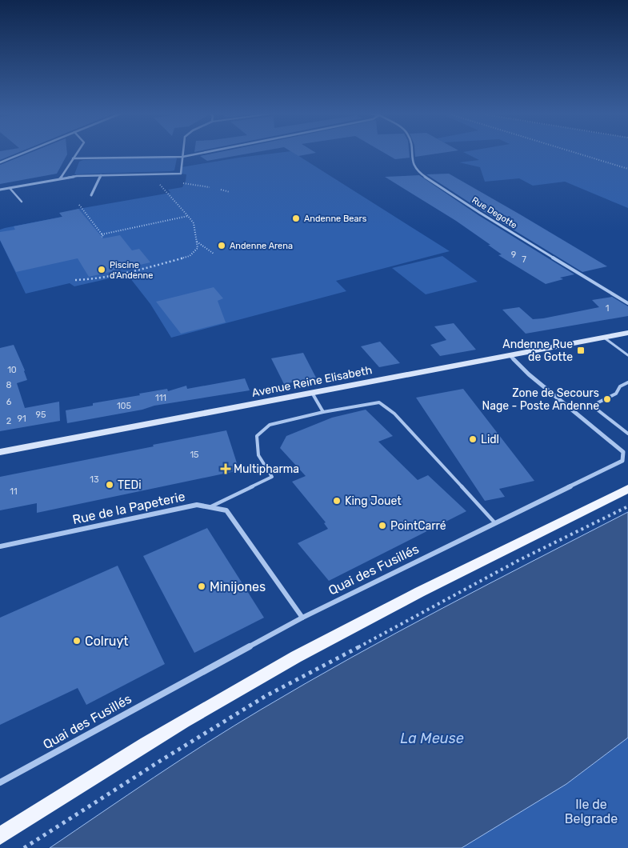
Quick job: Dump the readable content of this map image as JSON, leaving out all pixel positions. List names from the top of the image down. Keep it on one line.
{"streets":{"main road":["Avenue Reine Elisabeth"],"street":["Rue Degotte","Rue de la Papeterie","Quai des Fusillés"]},"crossings":[["Avenue Reine Elisabeth","Quai des Fusillés"],["Rue de la Papeterie","Quai des Fusillés"]],"water":["La Meuse"],"parks":["Ile de Belgrade"],"places":{"other":["Andenne Bears","Andenne Arena","Piscine d'Andenne","Zone de Secours Nage - Poste Andenne","Lidl","TEDi","King Jouet","PointCarré","Minijones","Colruyt"],"transit":["Andenne Rue de Gotte"],"health":["Multipharma"]},"house_numbers":["9","7","1","10","8","111","6","105","95","91","2","15","13","11"]}
